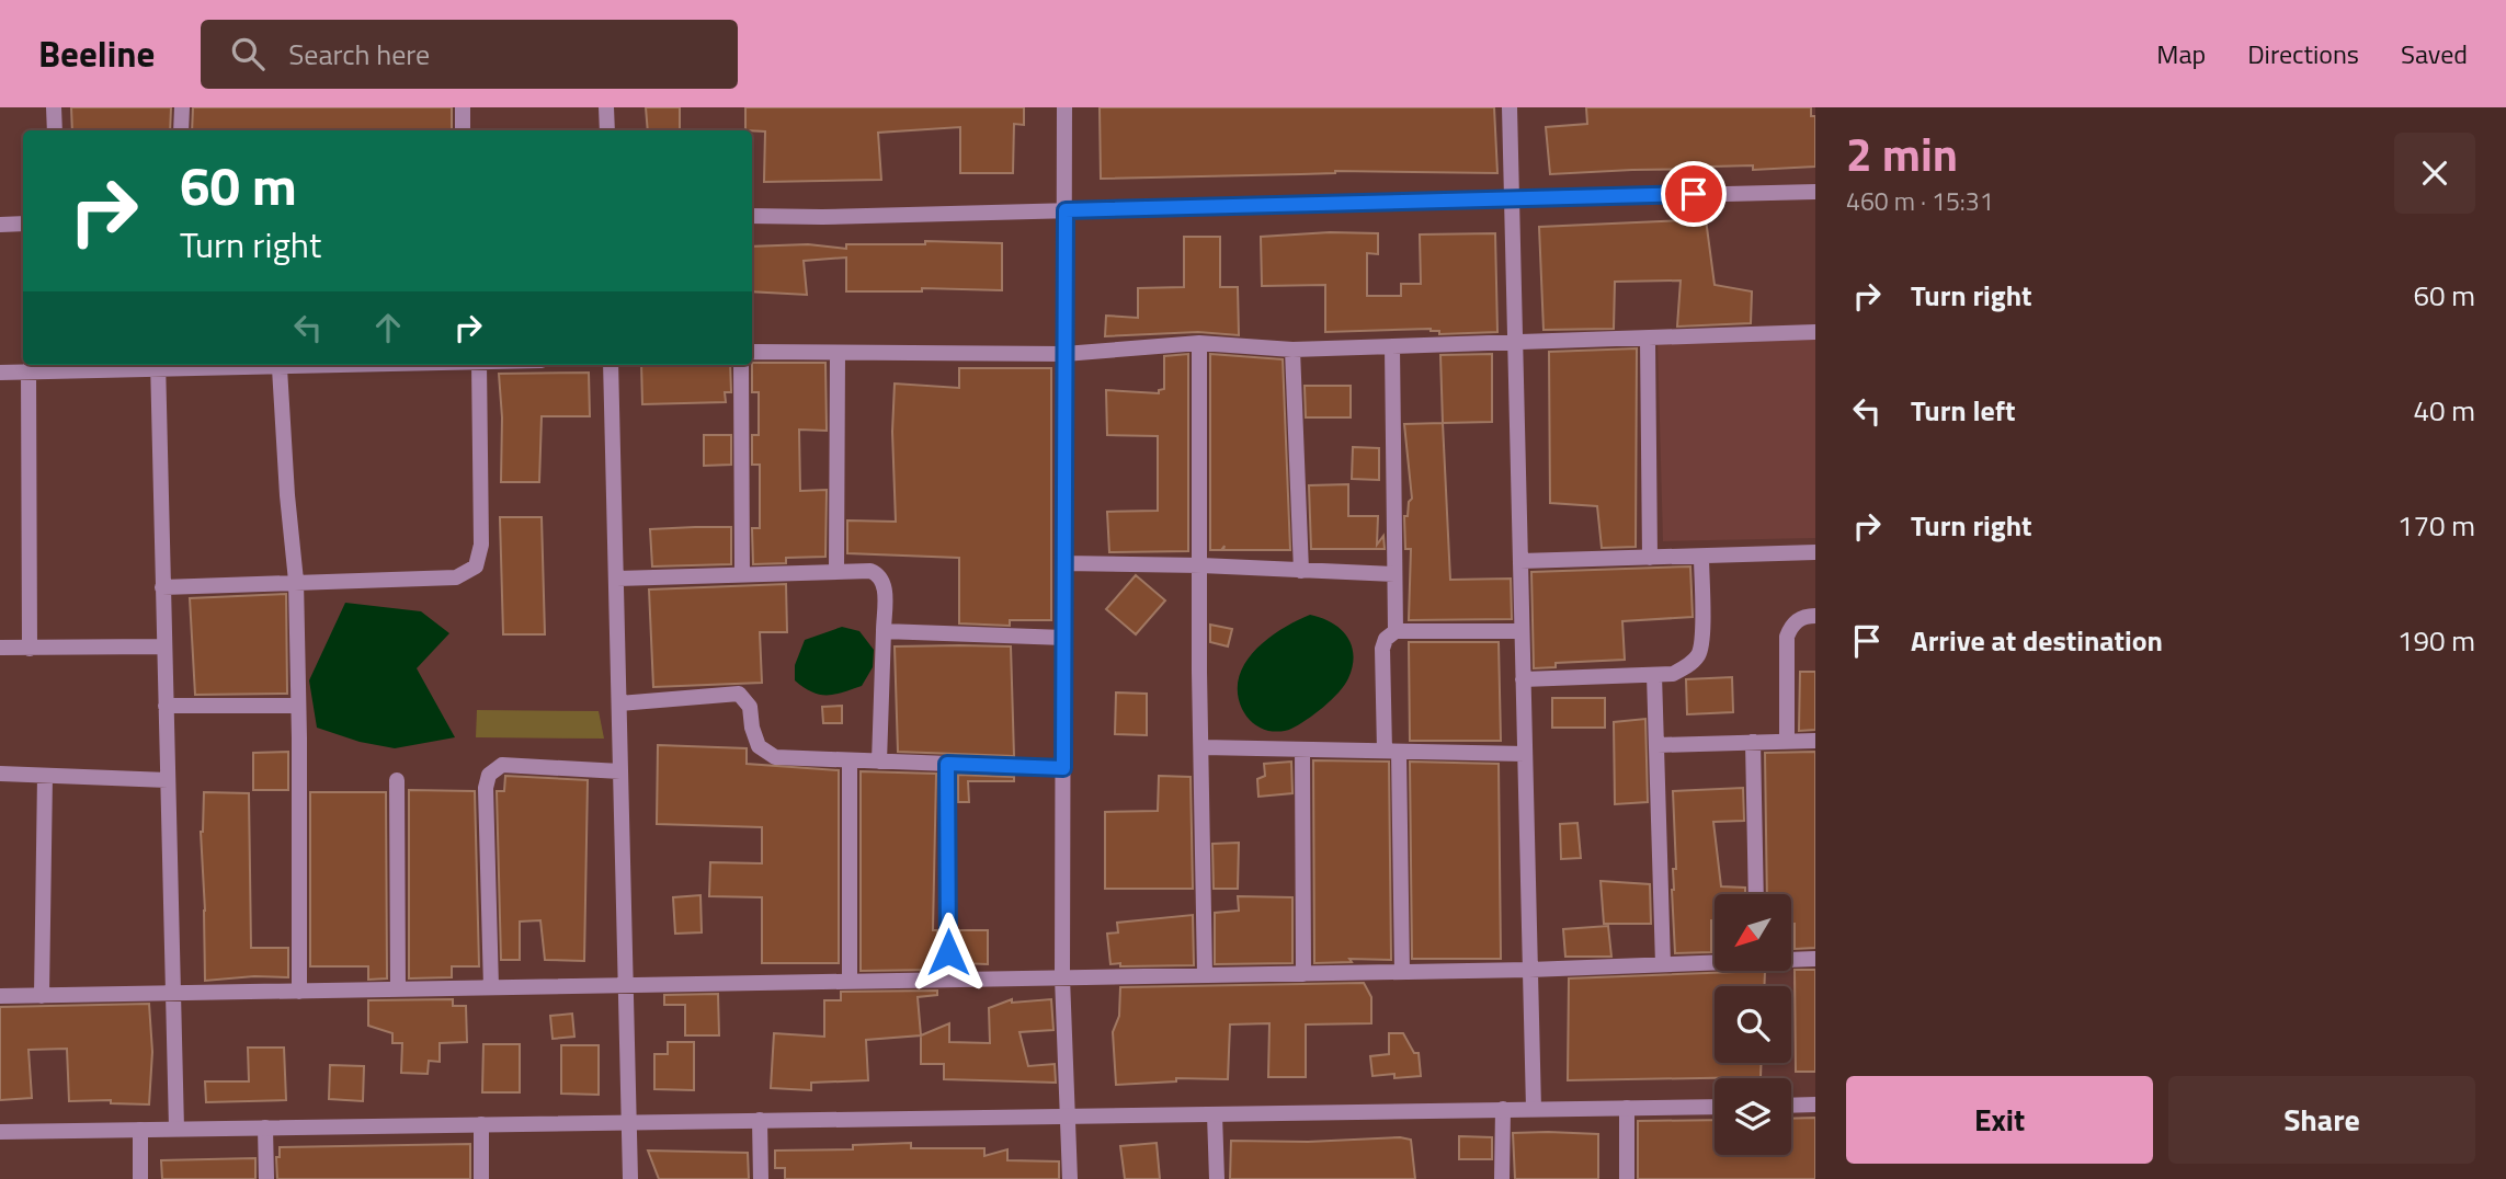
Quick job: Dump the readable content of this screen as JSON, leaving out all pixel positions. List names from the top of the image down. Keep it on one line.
{"north":"bottom left","page":{"header":"Beeline","search":"Search here","nav":["Map","Directions","Saved"],"heading":["2 min","460 m · 15:31"],"turn":["60 m","Turn right"],"list":[{"name":"Turn right","value":"60 m"},{"name":"Turn left","value":"40 m"},{"name":"Turn right","value":"170 m"},{"name":"Arrive at destination","value":"190 m"}],"buttons":["Exit","Share"]}}
